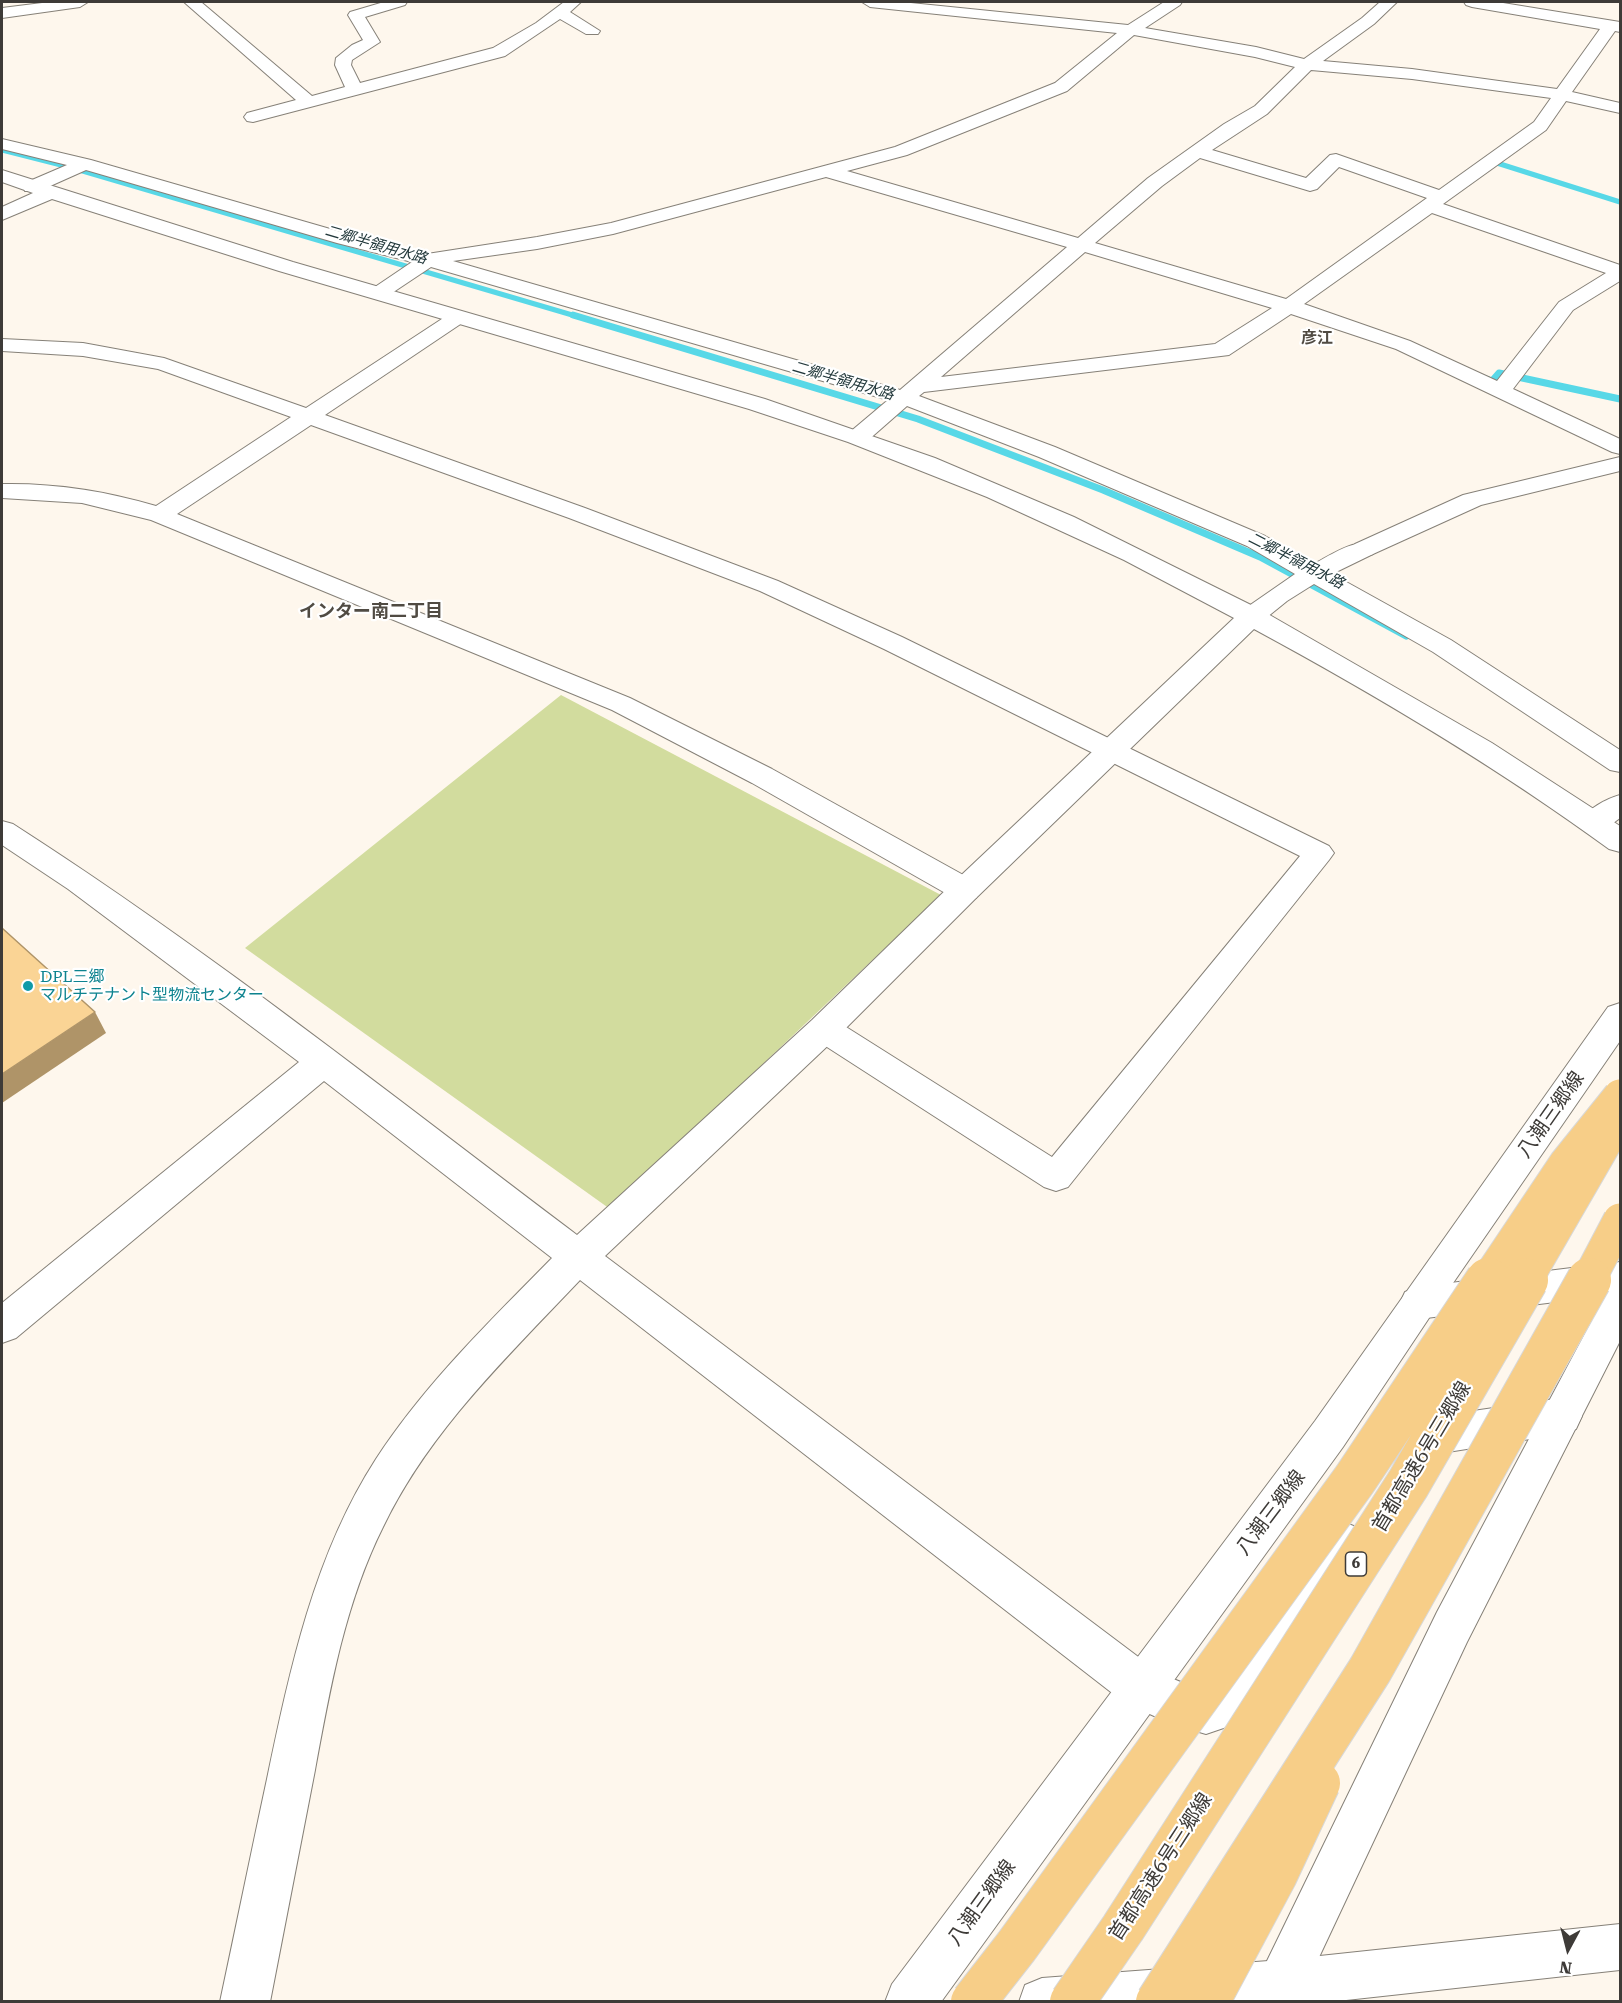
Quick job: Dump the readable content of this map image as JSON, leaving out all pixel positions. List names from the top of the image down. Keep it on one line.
{"streets":{"highway":["首都高速6号三郷線","6"],"street":["八潮三郷線"]},"districts":["彦江","インター南二丁目"],"water":["二郷半領用水路"],"places":["DPL三郷 マルチテナント型物流センター"],"north":"bottom"}
